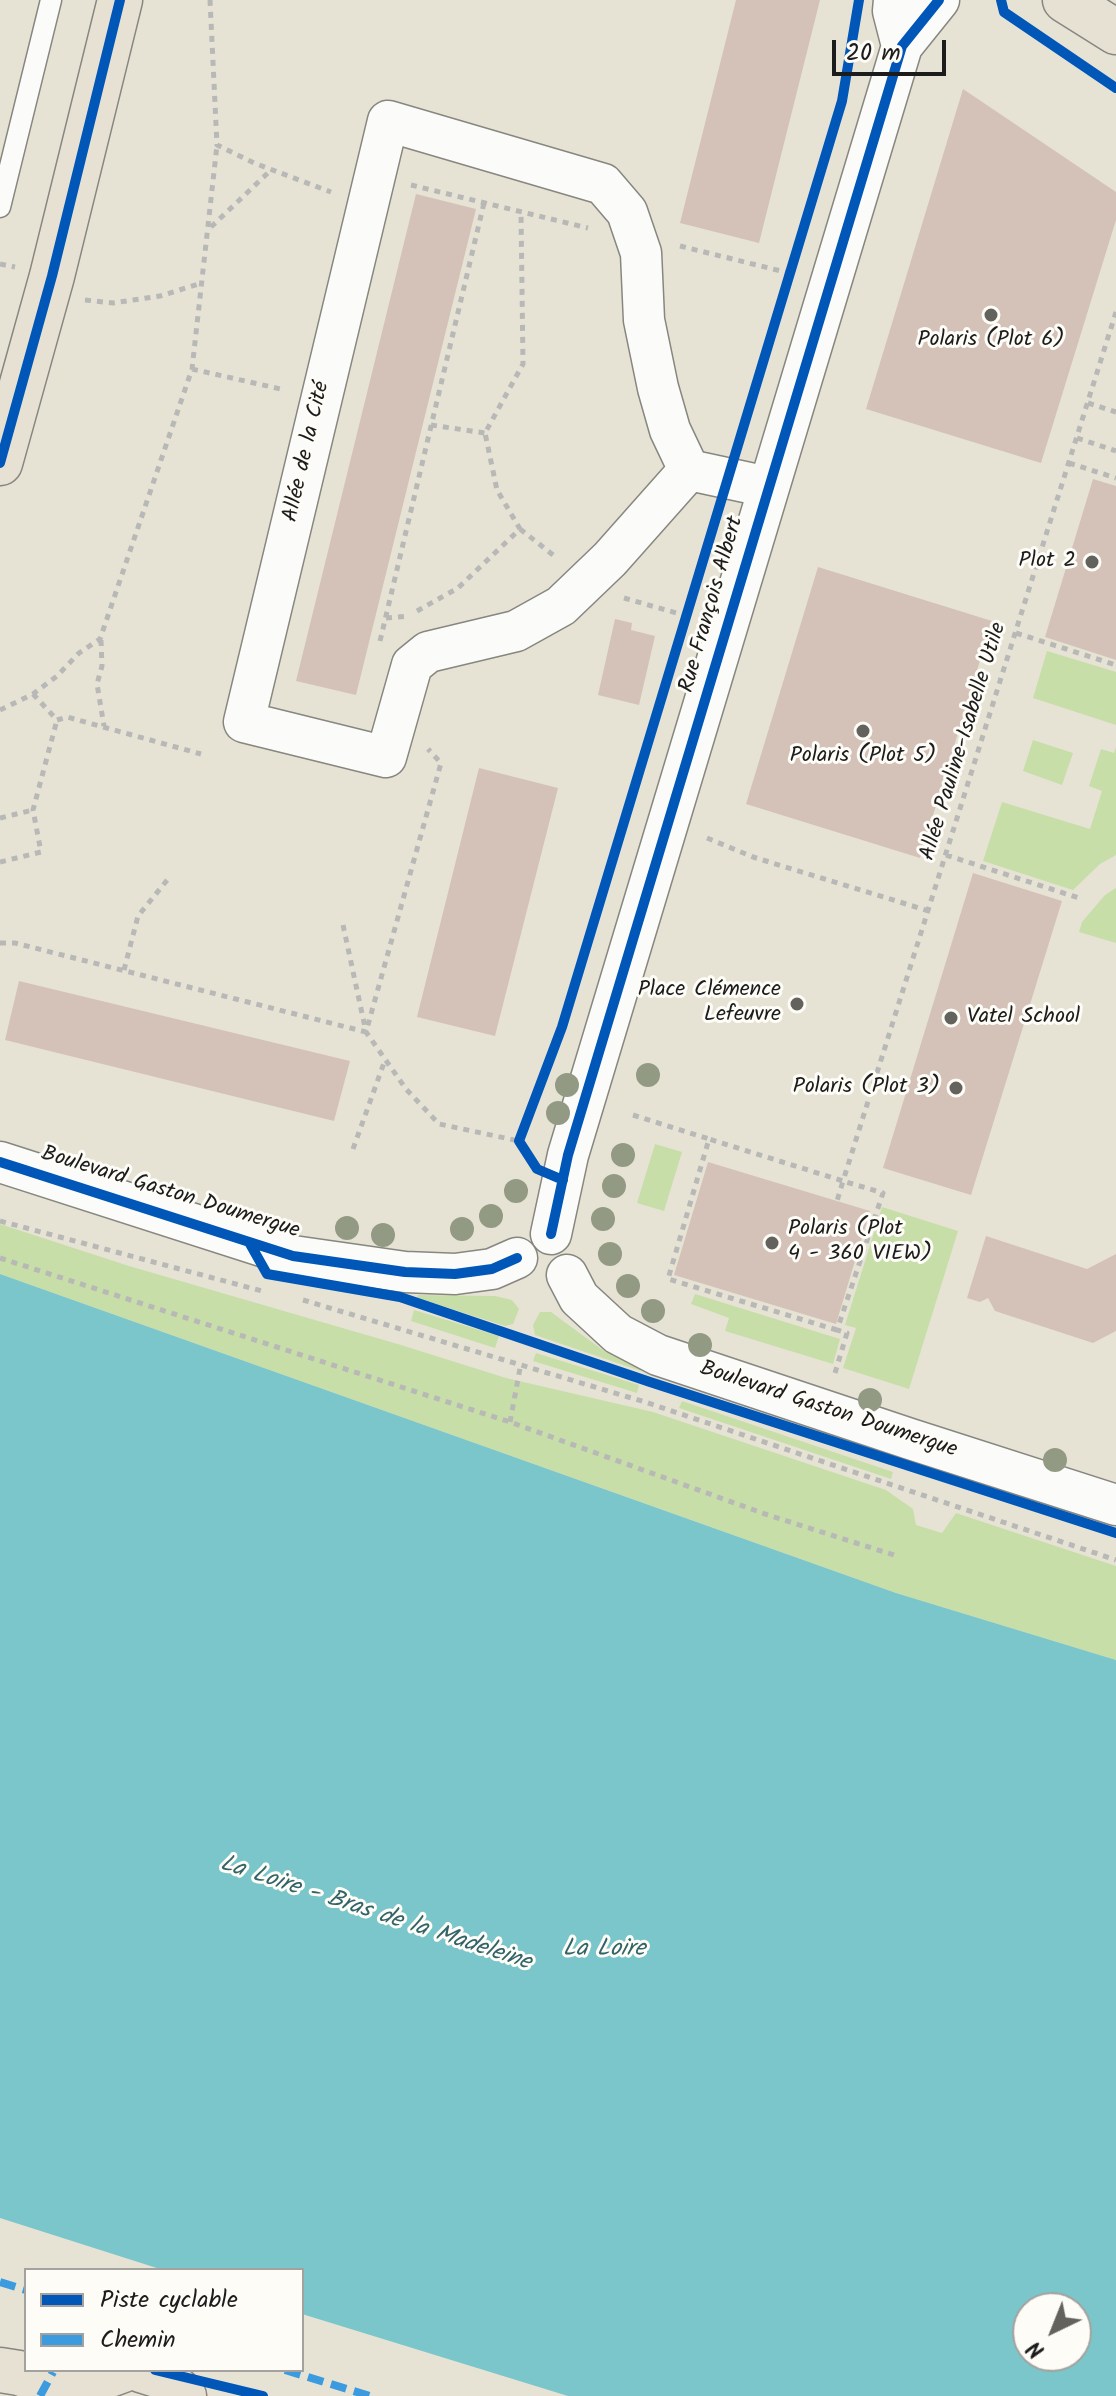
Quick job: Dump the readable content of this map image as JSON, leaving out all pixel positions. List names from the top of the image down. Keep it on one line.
{"streets":{"street":["Allée de la Cité","Rue François Albert","Boulevard Gaston Doumergue"],"path":["Allée Pauline-Isabelle Utile"]},"crossings":[["Rue François Albert","Boulevard Gaston Doumergue"]],"water":["La Loire - Bras de la Madeleine","La Loire"],"places":["Polaris (Plot 6)","Plot 2","Polaris (Plot 5)","Place Clémence Lefeuvre","Vatel School","Polaris (Plot 3)","Polaris (Plot 4 - 360 VIEW)"],"legend":["Piste cyclable","Chemin"],"scale_bar":"20 m","north":"bottom left"}
